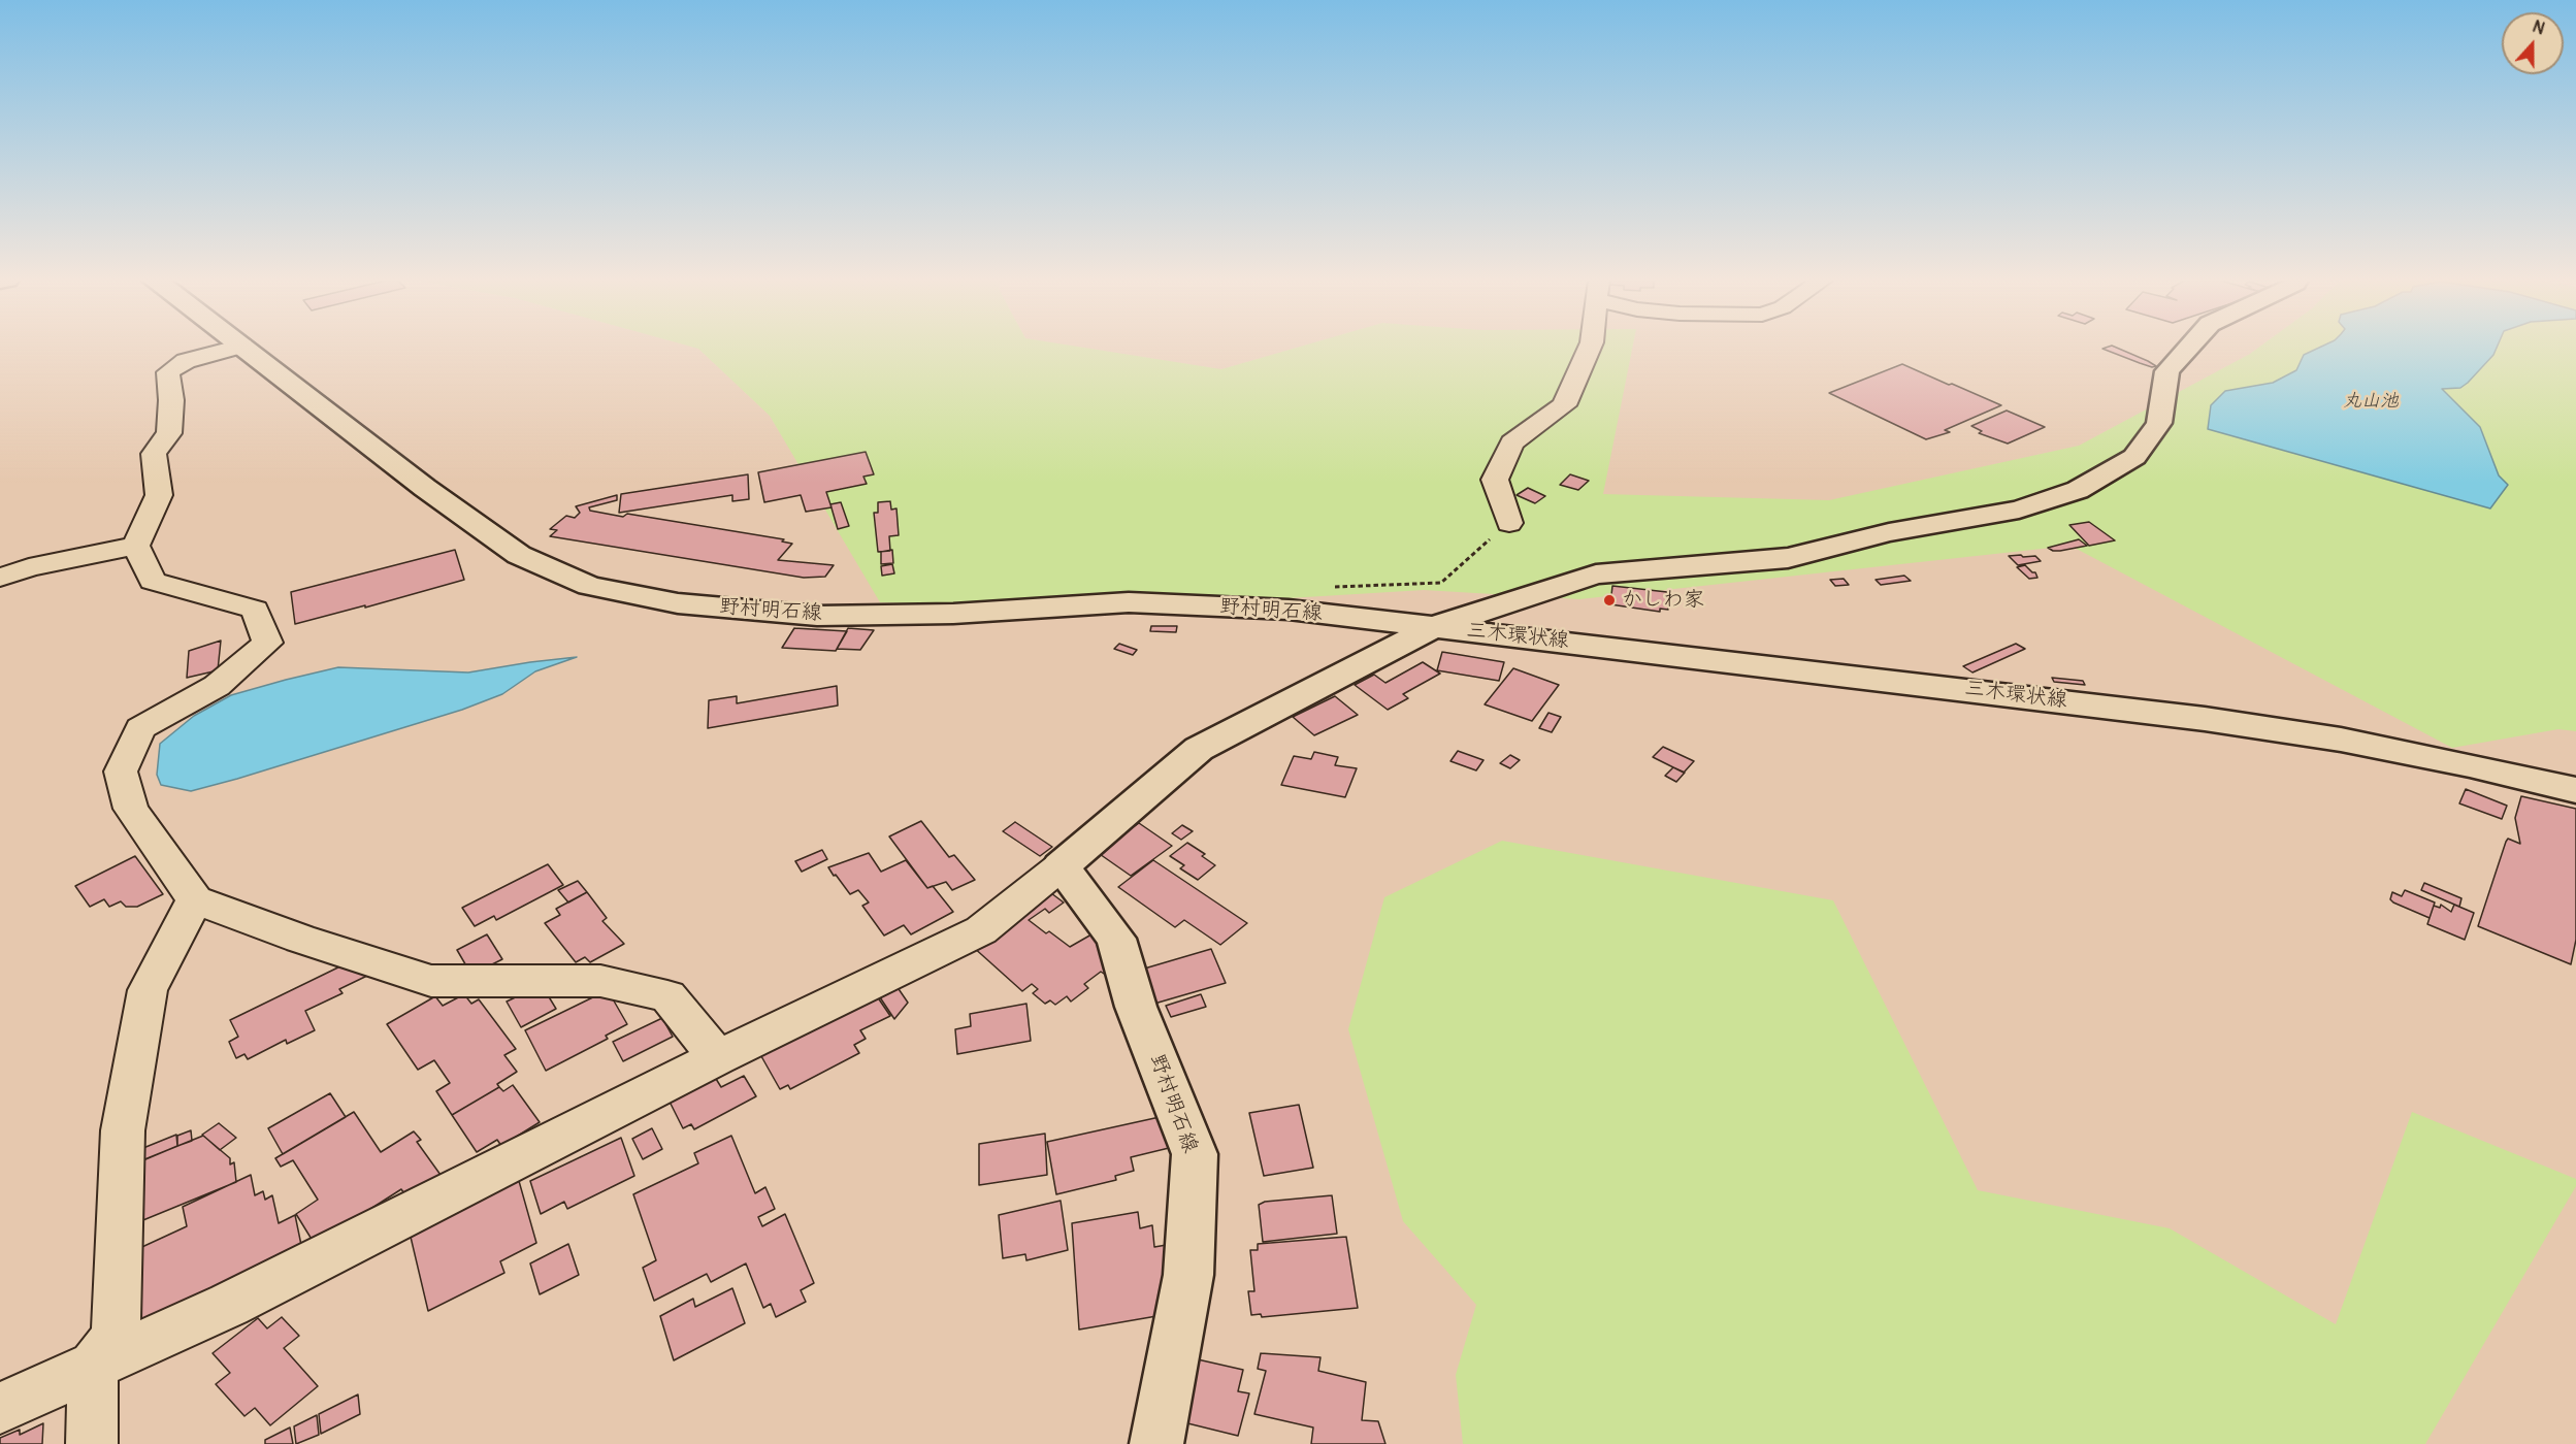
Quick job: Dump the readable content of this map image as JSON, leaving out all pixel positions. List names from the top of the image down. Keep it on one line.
{"streets":{"main road":["野村明石線","三木環状線"]},"crossings":[["野村明石線","三木環状線"]],"water":["丸山池"],"places":["かしわ家"],"north":"top"}
